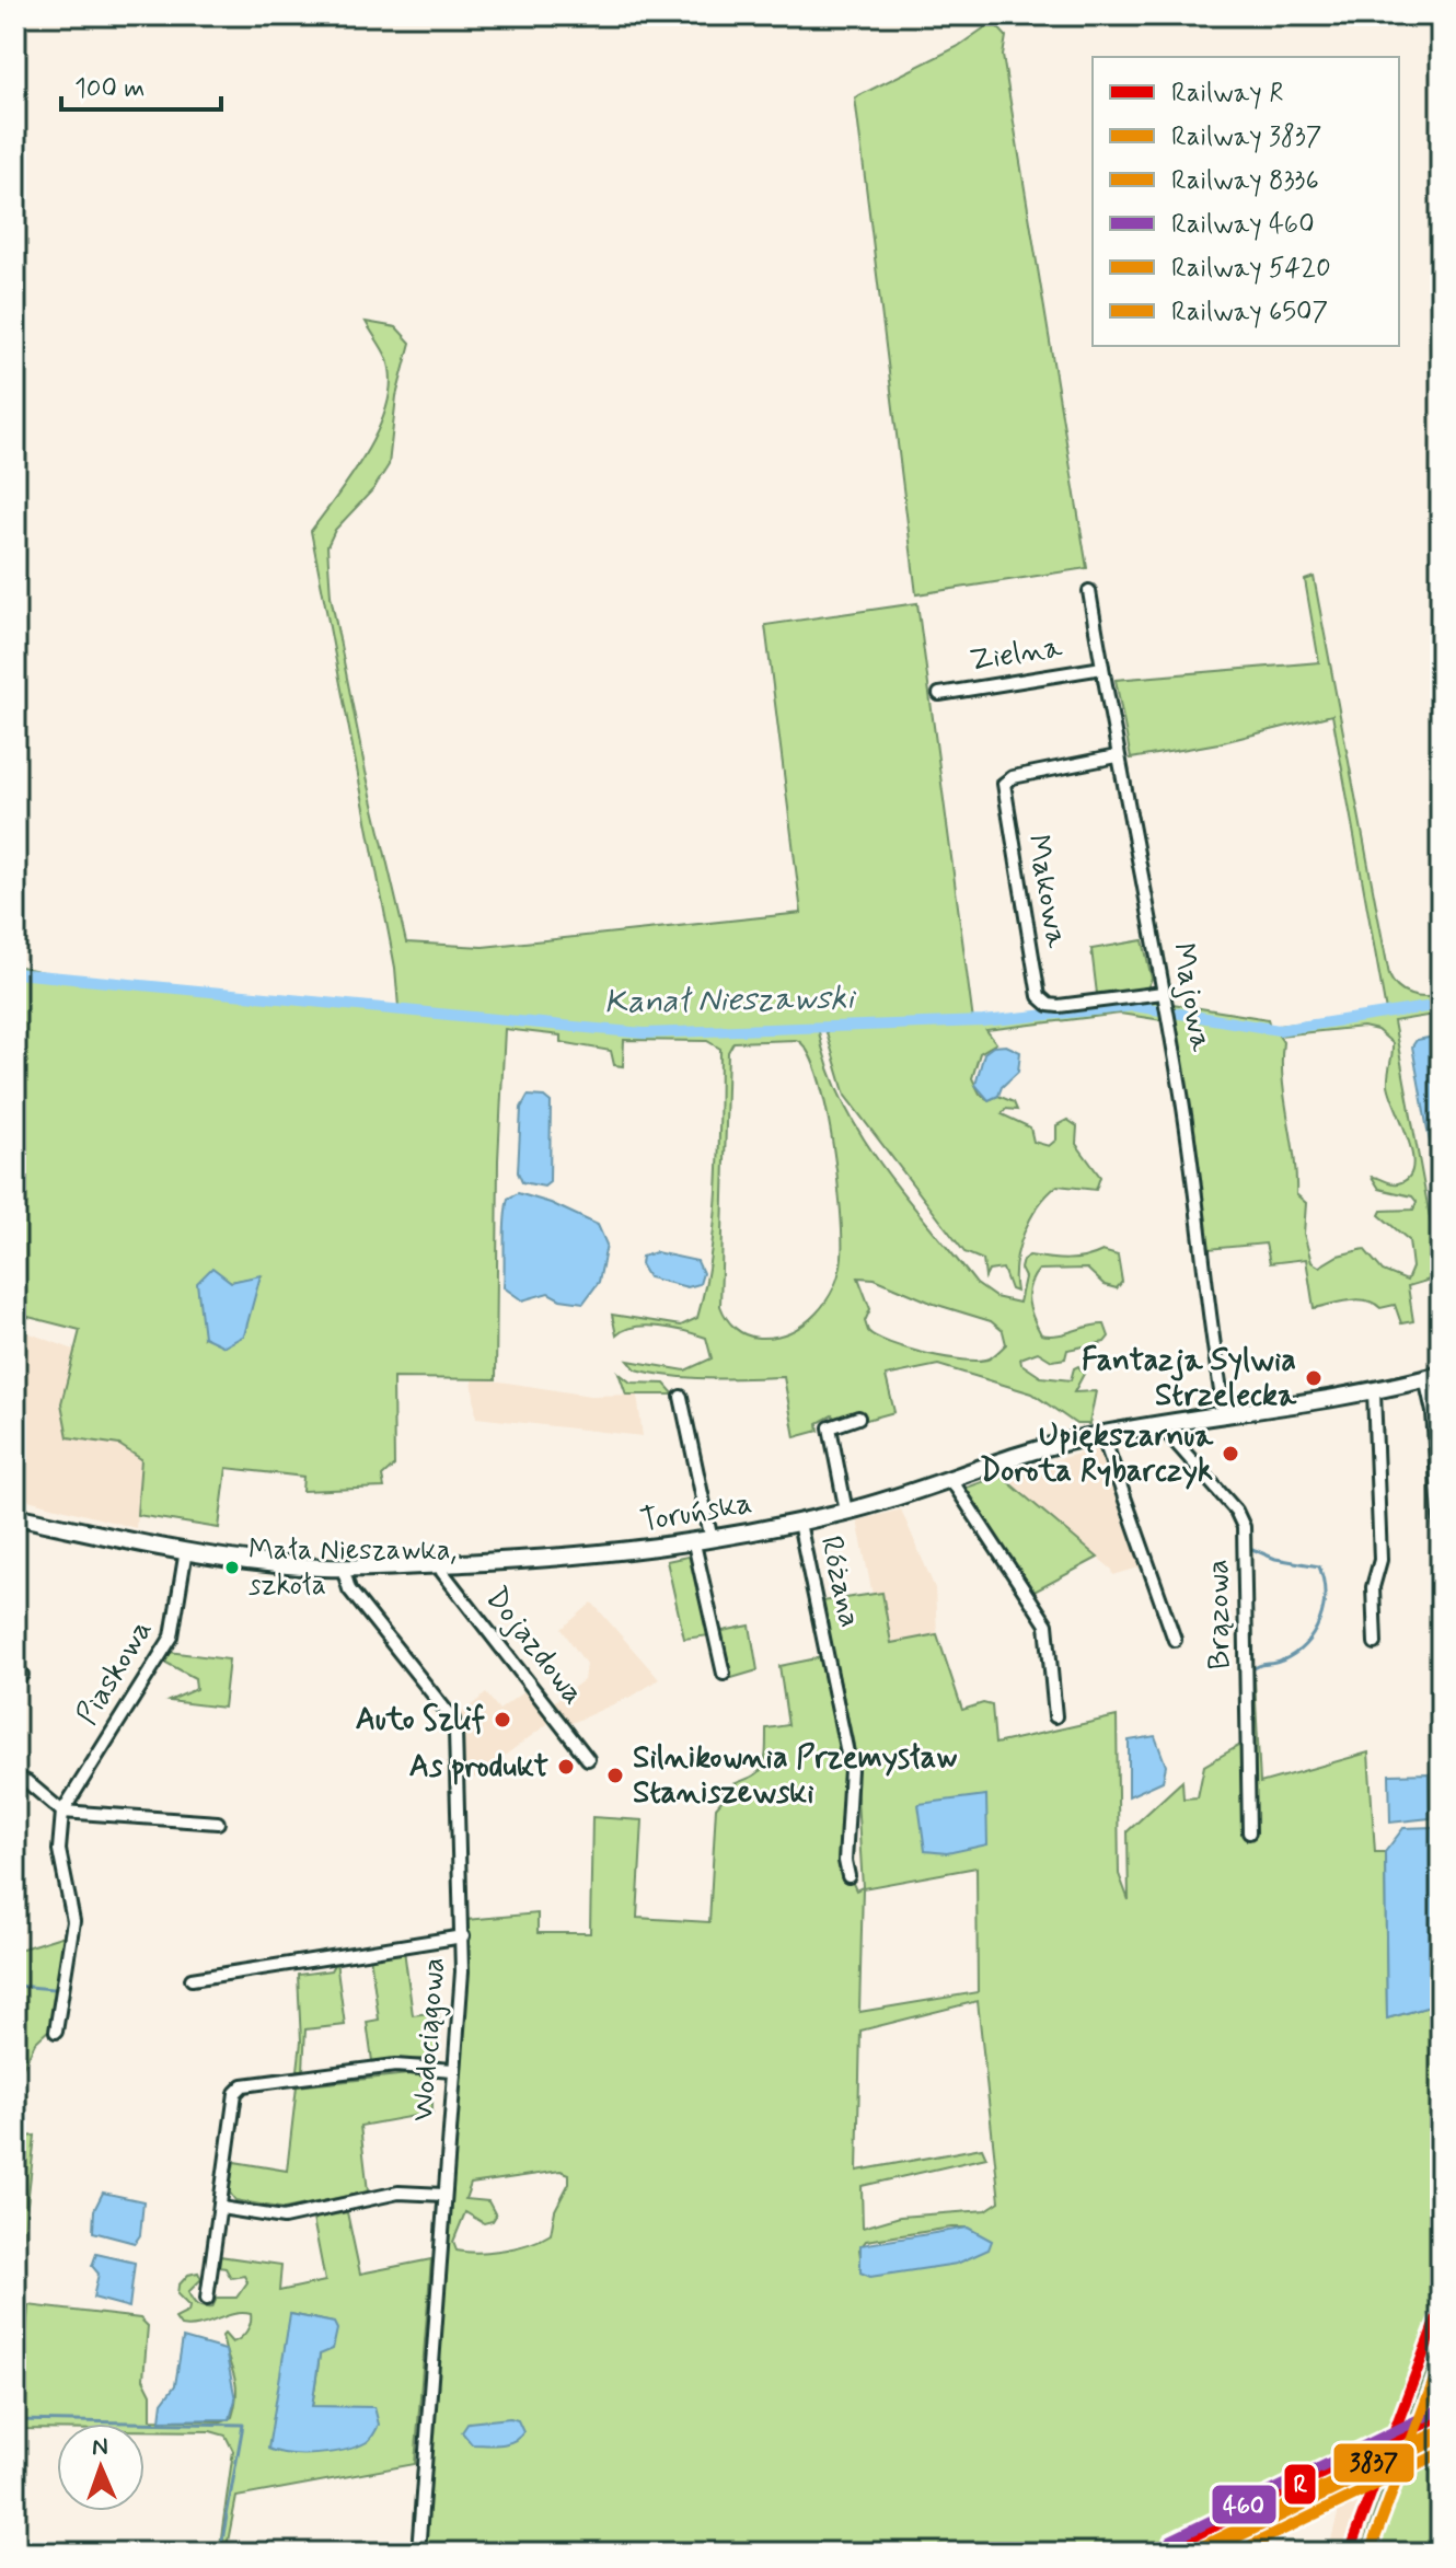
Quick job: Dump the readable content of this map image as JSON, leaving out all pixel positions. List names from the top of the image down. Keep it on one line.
{"streets":{"main road":["Toruńska"],"street":["Zielna","Makowa","Majowa","Różana","Brązowa","Dojazdowa","Piaskowa","Wodociągowa"]},"crossings":[["Zielna","Majowa"],["Makowa","Majowa"],["Majowa","Toruńska"],["Toruńska","Różana"],["Toruńska","Brązowa"],["Toruńska","Dojazdowa"],["Toruńska","Piaskowa"],["Toruńska","Wodociągowa"]],"water":["Kanał Nieszawski"],"places":["Fantazja Sylwia Strzelecka","Upiększarnua Dorota Rybarczyk","Mała Nieszawka, szkoła","Auto Szlif","As produkt","Silnikownia Przemysław Staniszewski"],"lines":["rail line R","rail line 6507","rail line 460","rail line 3837","rail line 8336","rail line 5420"],"legend":["Railway R","Railway 3837","Railway 8336","Railway 460","Railway 5420","Railway 6507"],"scale_bar":"100 m","north":"top"}
